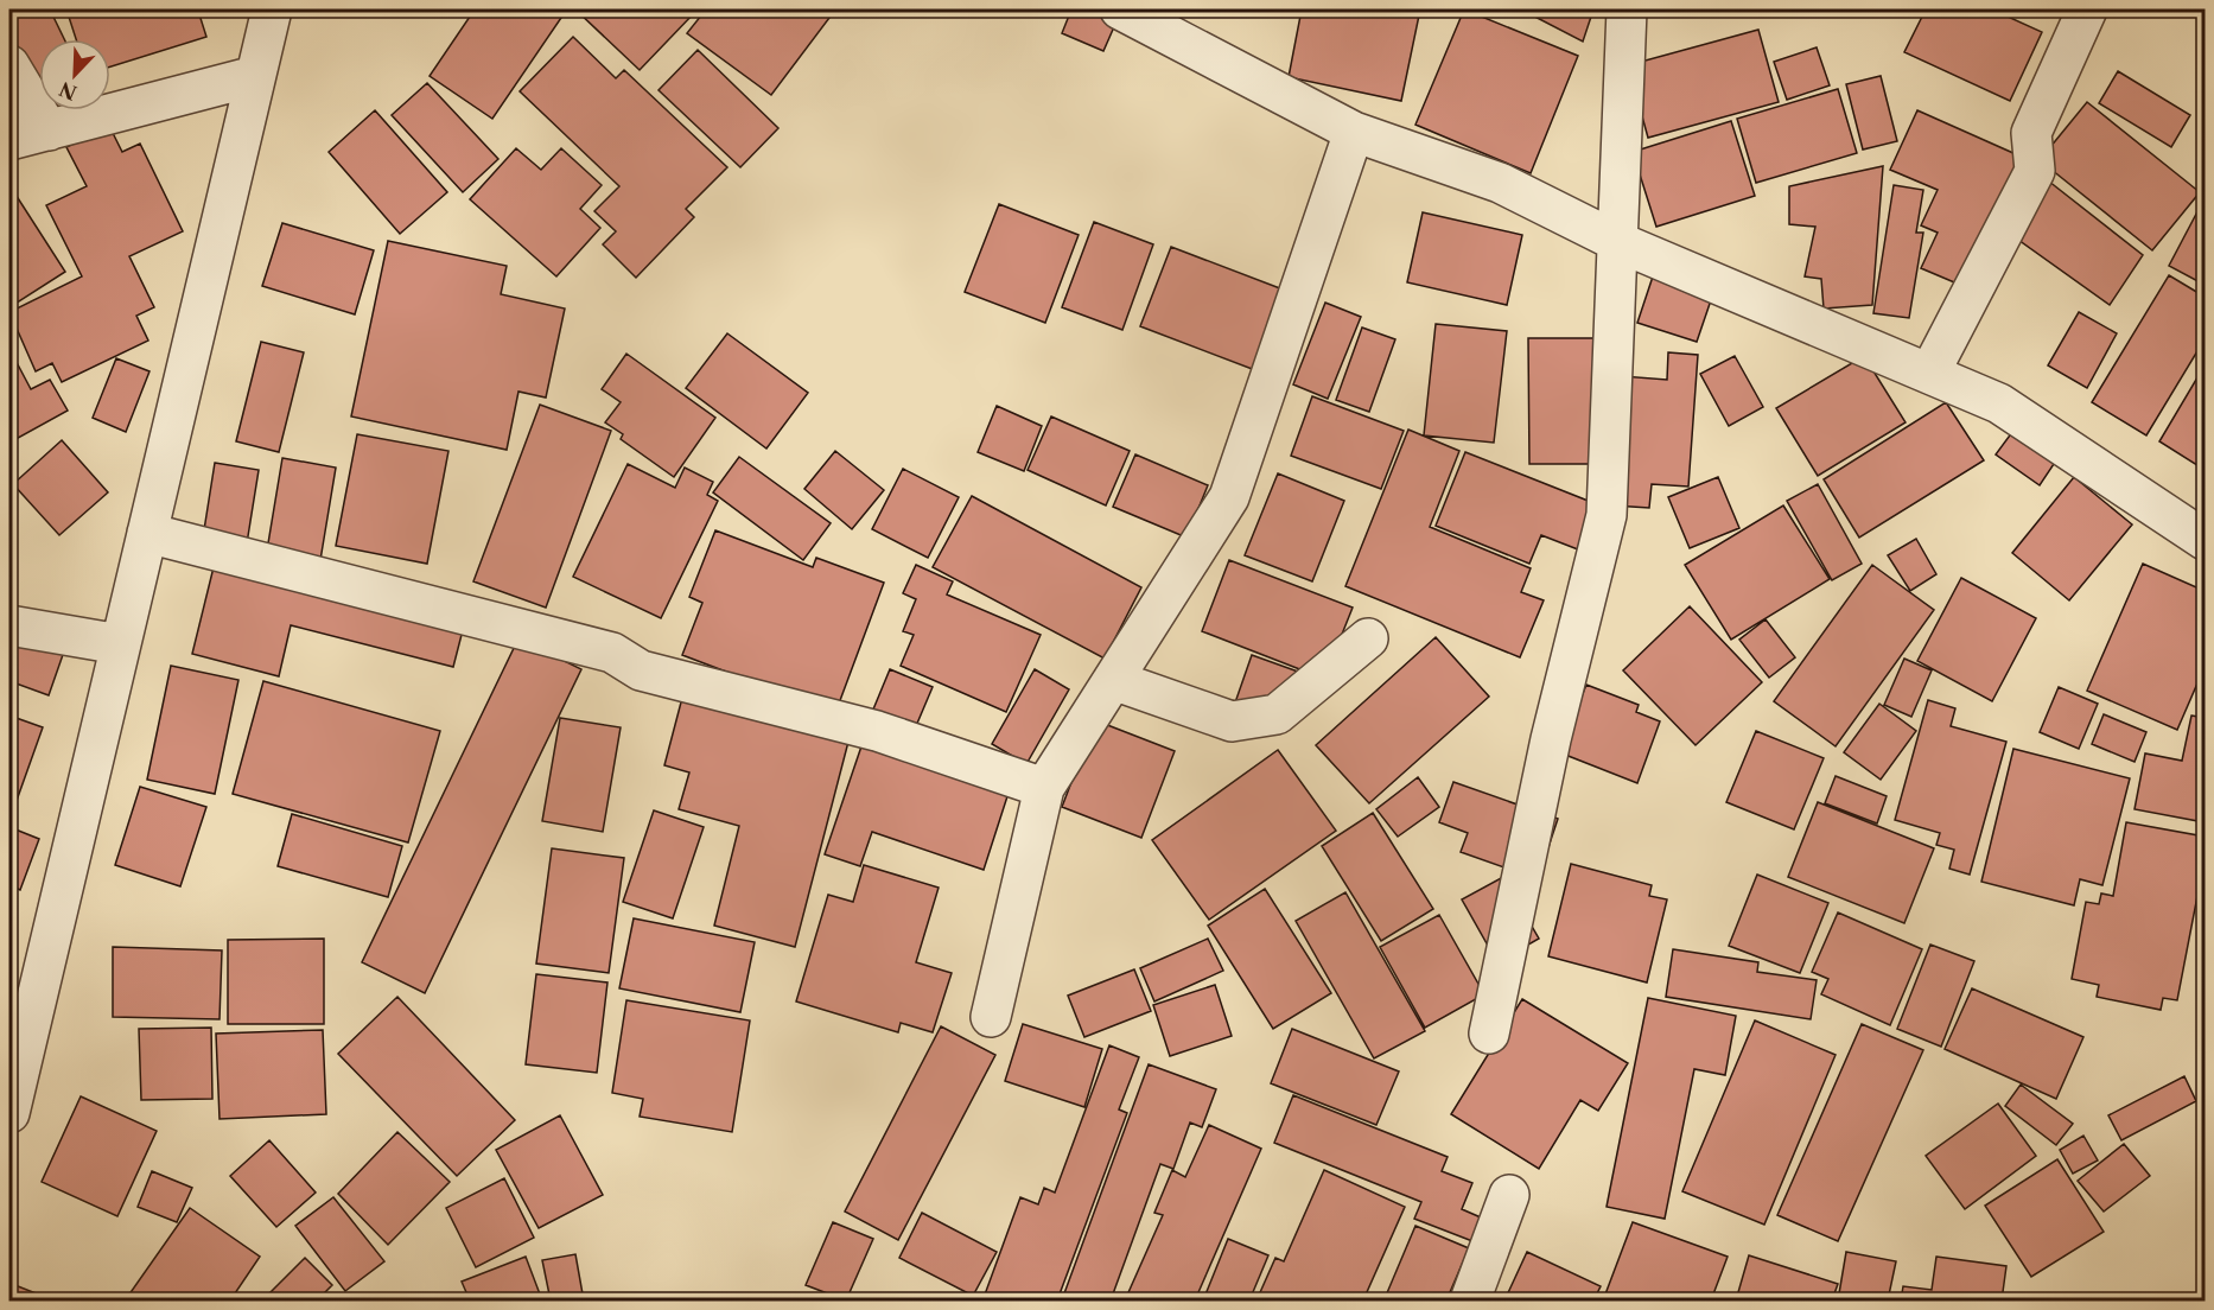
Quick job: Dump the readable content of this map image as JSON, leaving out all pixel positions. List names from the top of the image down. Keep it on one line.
{"north":"bottom left"}
